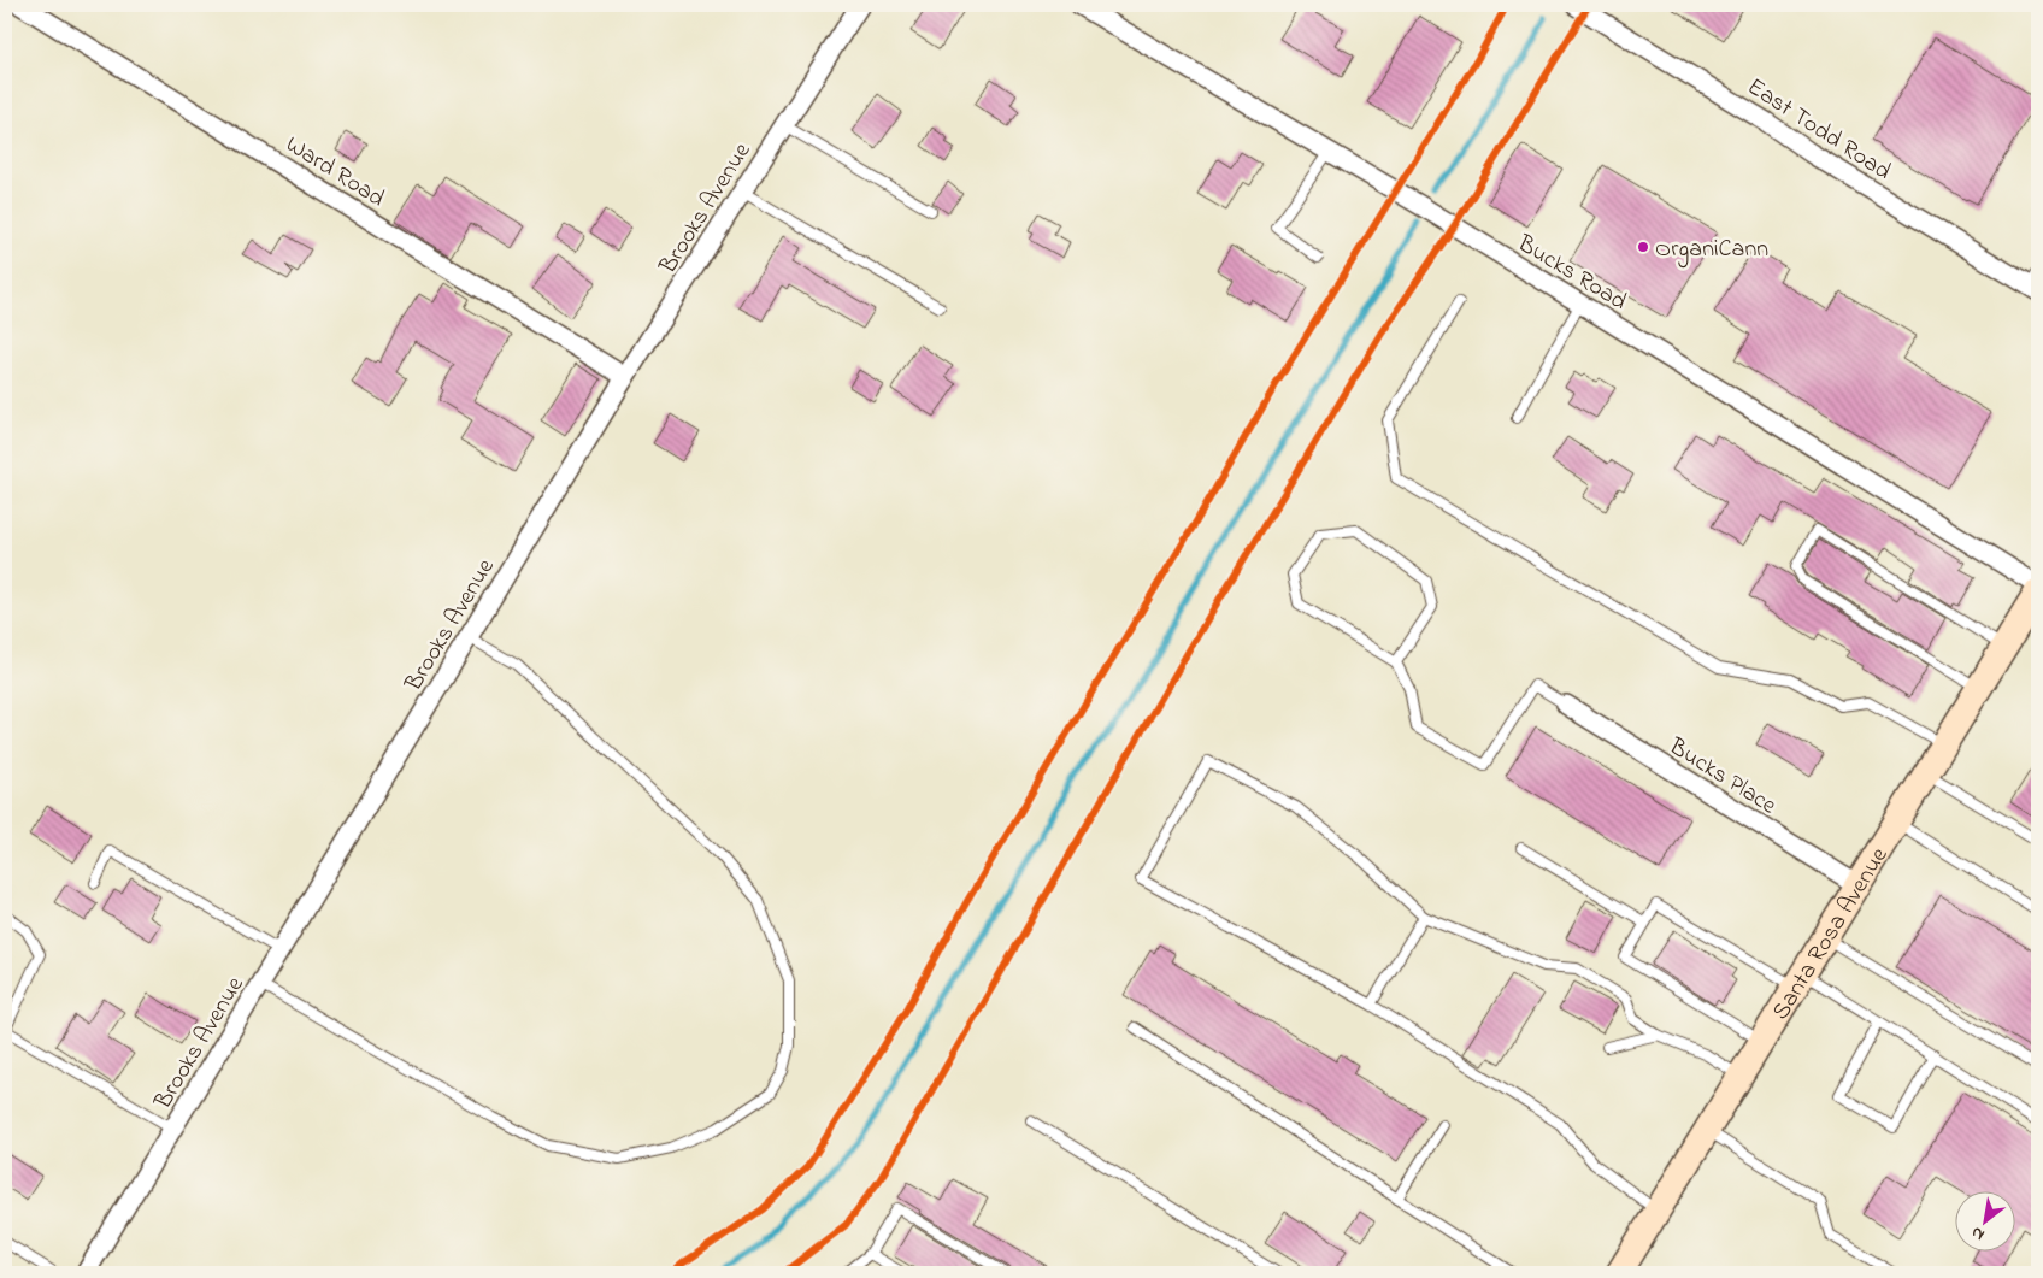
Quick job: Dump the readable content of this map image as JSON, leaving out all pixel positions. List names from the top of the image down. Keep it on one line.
{"streets":{"main road":["Santa Rosa Avenue"],"street":["East Todd Road","Ward Road","Brooks Avenue","Bucks Road","Bucks Place"]},"crossings":[["Ward Road","Brooks Avenue"],["Bucks Place","Santa Rosa Avenue"]],"places":["OrganiCann"],"north":"bottom left"}
